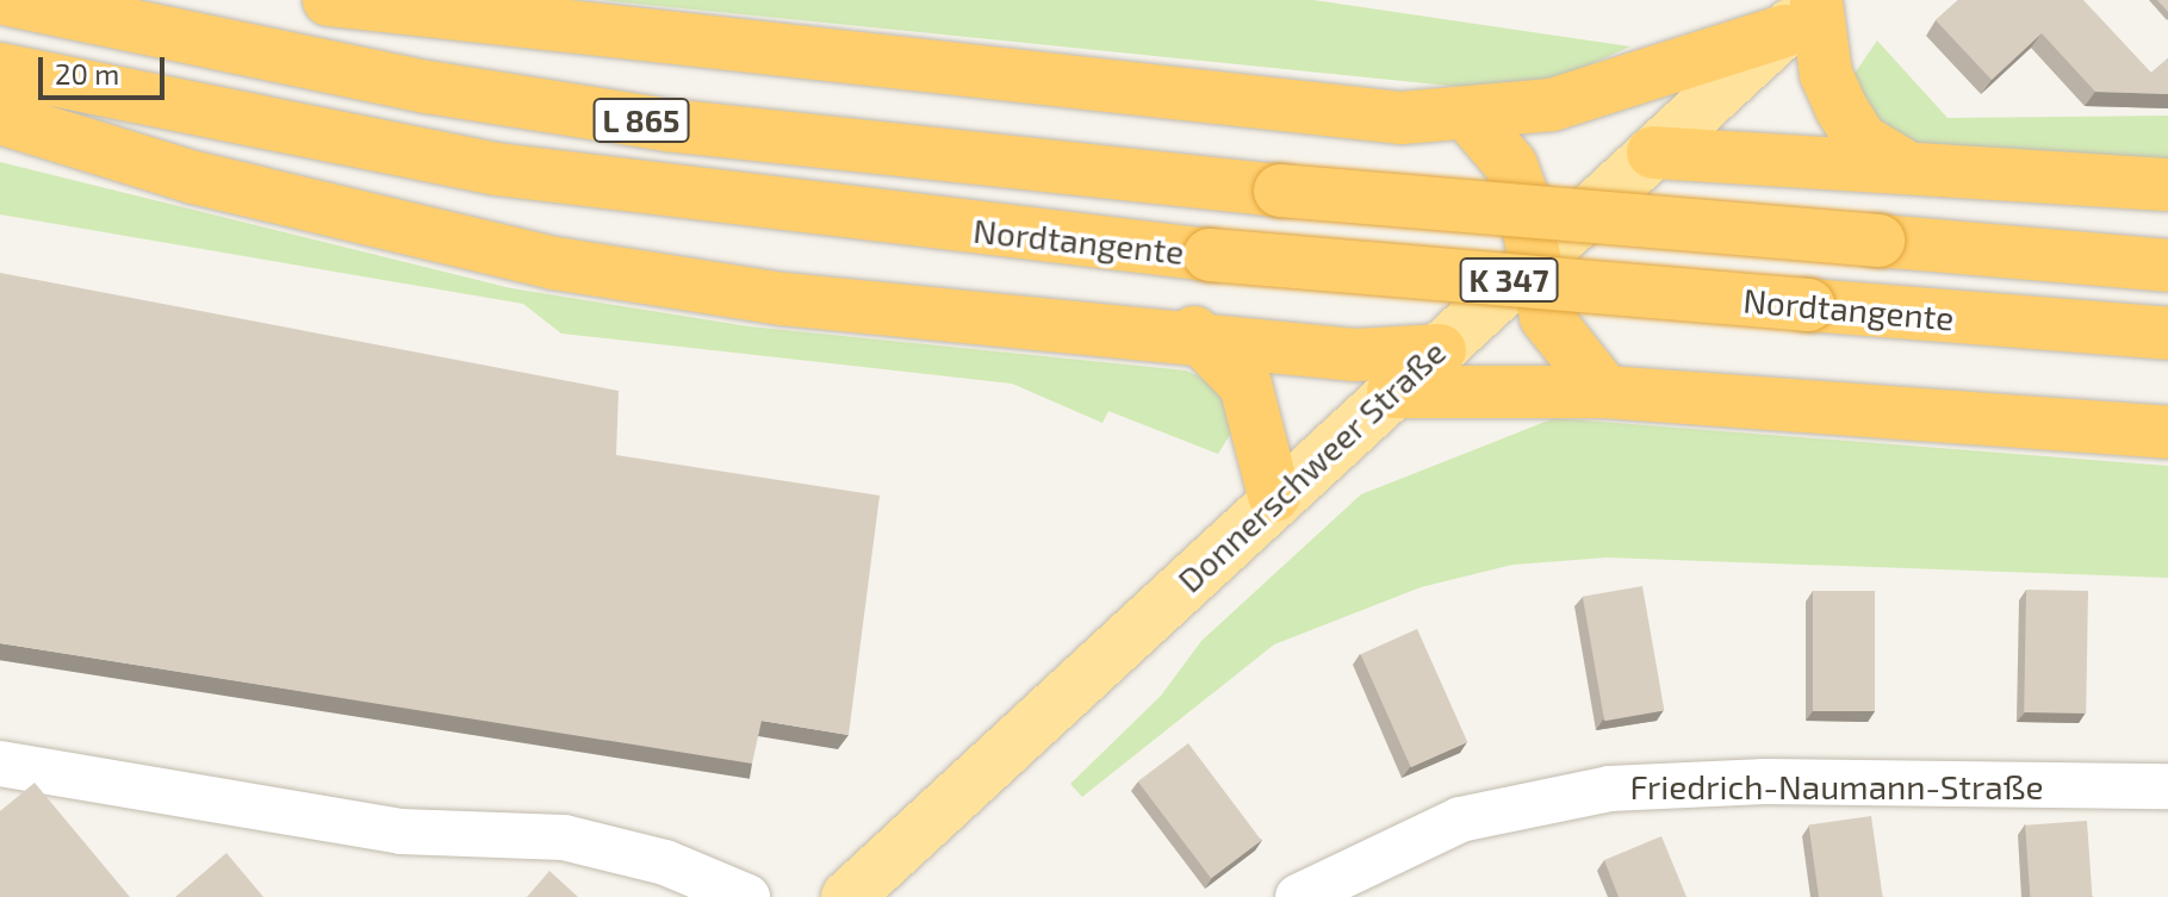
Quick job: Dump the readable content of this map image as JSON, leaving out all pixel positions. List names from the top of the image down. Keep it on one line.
{"streets":{"highway":["L 865","Nordtangente","K 347"],"main road":["Donnerschweer Straße"],"street":["Friedrich-Naumann-Straße"]},"crossings":[["K 347","Donnerschweer Straße"]],"scale_bar":"20 m"}
